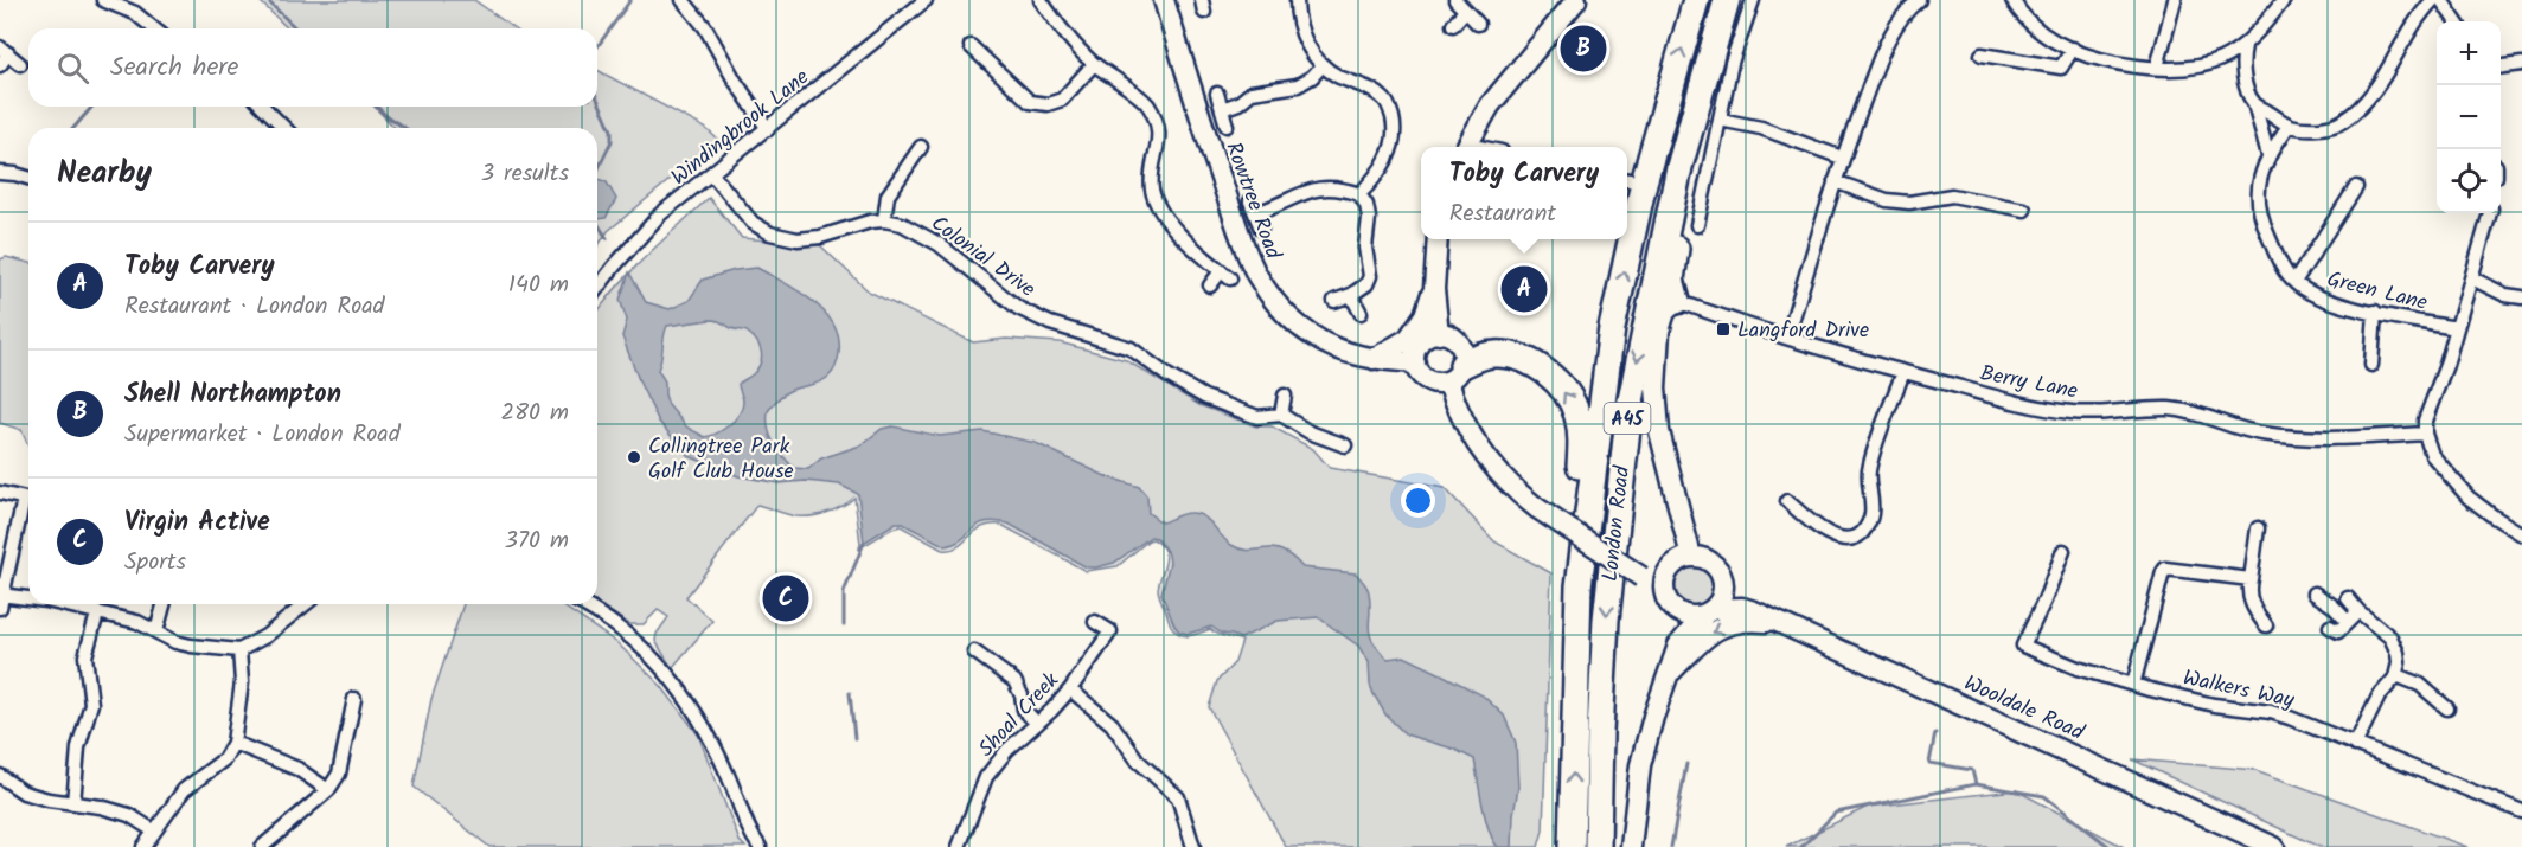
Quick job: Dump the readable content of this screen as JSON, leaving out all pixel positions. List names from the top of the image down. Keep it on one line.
{"streets":{"highway":["A45","London Road"],"street":["Windingbrook Lane","Rowtree Road","Colonial Drive","Green Lane","Berry Lane","Walkers Way","Wooldale Road","Shoal Creek"]},"crossings":[["Windingbrook Lane","Colonial Drive"]],"places":{"transit":["Langford Drive"],"other":["Collingtree Park Golf Club House"]},"page":{"map_buttons":["+","−"],"pins":["B","A","C"],"search":"Search here","heading":["Nearby","3 results"],"popup":["Toby Carvery","Restaurant"],"list":[{"mark":"A","name":"Toby Carvery","note":"Restaurant · London Road","value":"140 m"},{"mark":"B","name":"Shell Northampton","note":"Supermarket · London Road","value":"280 m"},{"mark":"C","name":"Virgin Active","note":"Sports","value":"370 m"}]}}
